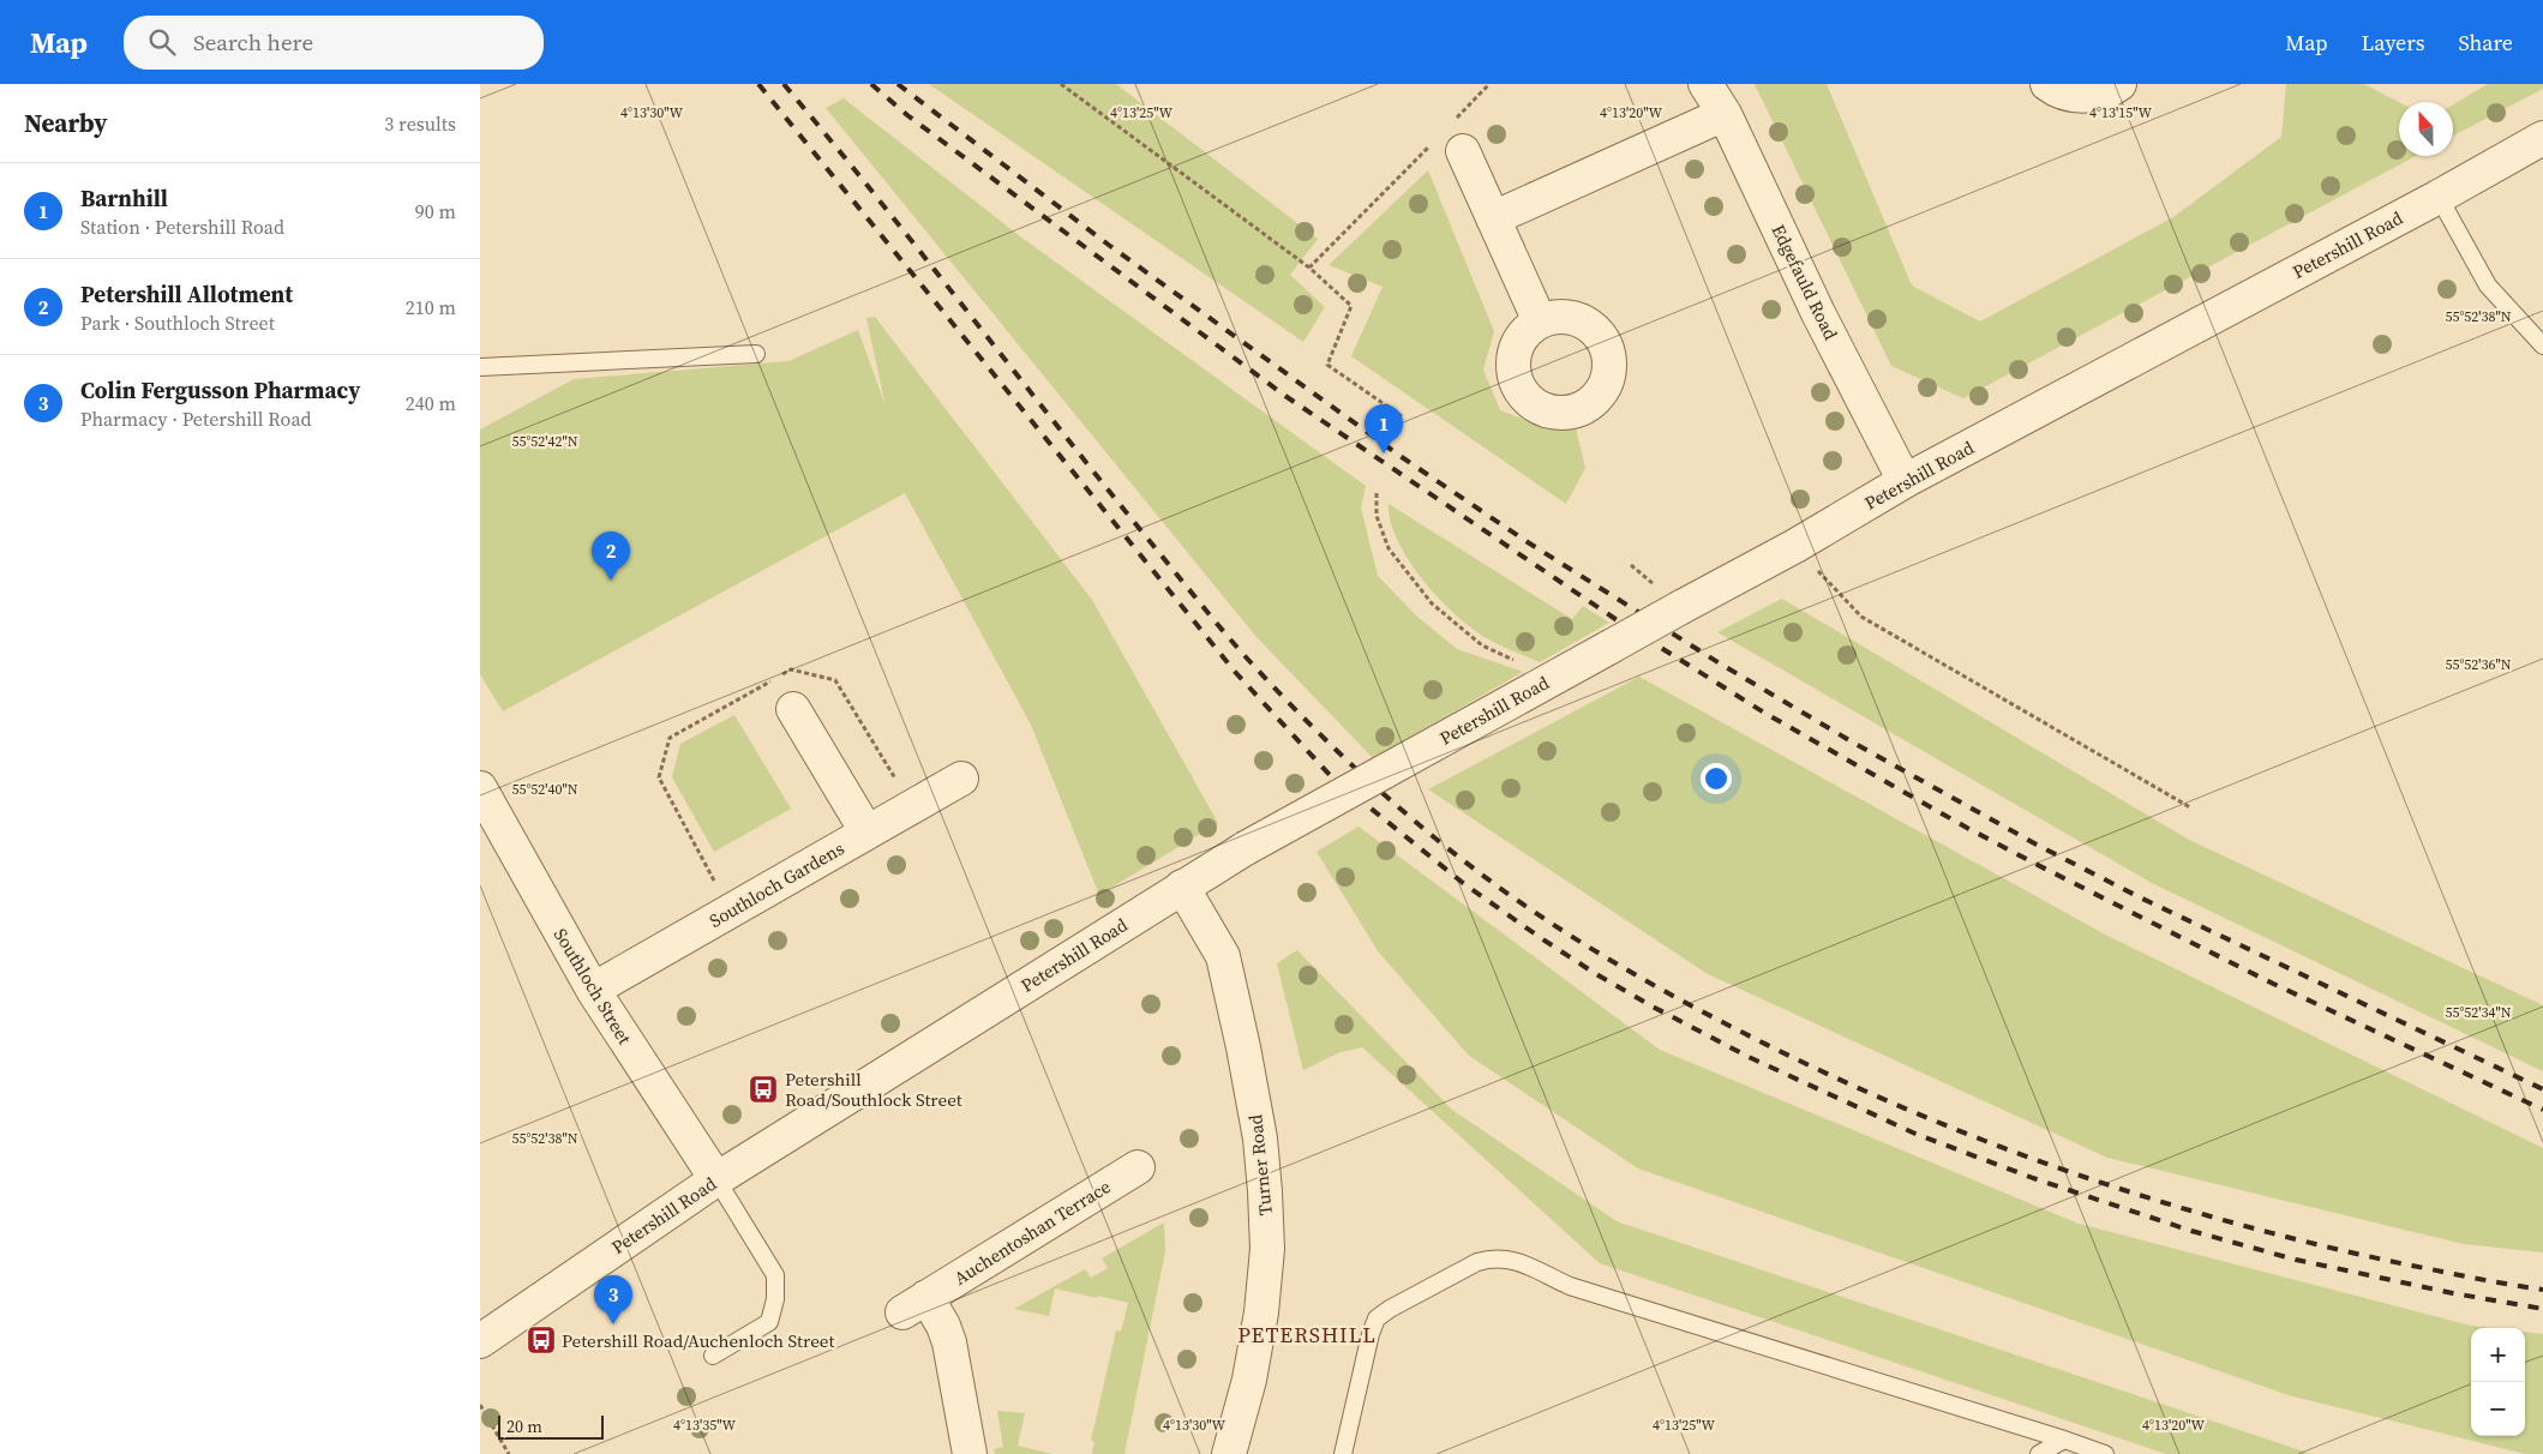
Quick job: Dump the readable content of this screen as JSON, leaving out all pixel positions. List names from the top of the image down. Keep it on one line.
{"streets":{"street":["Petershill Road","Edgefauld Road","Southloch Gardens","Southloch Street","Turner Road","Auchentoshan Terrace"]},"crossings":[["Petershill Road","Edgefauld Road"],["Petershill Road","Southloch Street"],["Petershill Road","Turner Road"],["Southloch Gardens","Southloch Street"]],"districts":["PETERSHILL"],"places":{"bus stop":["Petershill Road/Southlock Street","Petershill Road/Auchenloch Street"]},"scale_bar":"20 m","north":"top","page":{"header":"Map","search":"Search here","nav":["Map","Layers","Share"],"heading":["Nearby","3 results"],"list":[{"mark":"1","name":"Barnhill","note":"Station · Petershill Road","value":"90 m"},{"mark":"2","name":"Petershill Allotment","note":"Park · Southloch Street","value":"210 m"},{"mark":"3","name":"Colin Fergusson Pharmacy","note":"Pharmacy · Petershill Road","value":"240 m"}],"pins":["1","2","3"],"map_buttons":["+","−"],"scale":"20 m"},"coordinates":["4°13'30\"W","4°13'25\"W","4°13'20\"W","4°13'15\"W","55°52'38\"N","55°52'42\"N","55°52'36\"N","55°52'40\"N","55°52'34\"N","4°13'35\"W"]}
